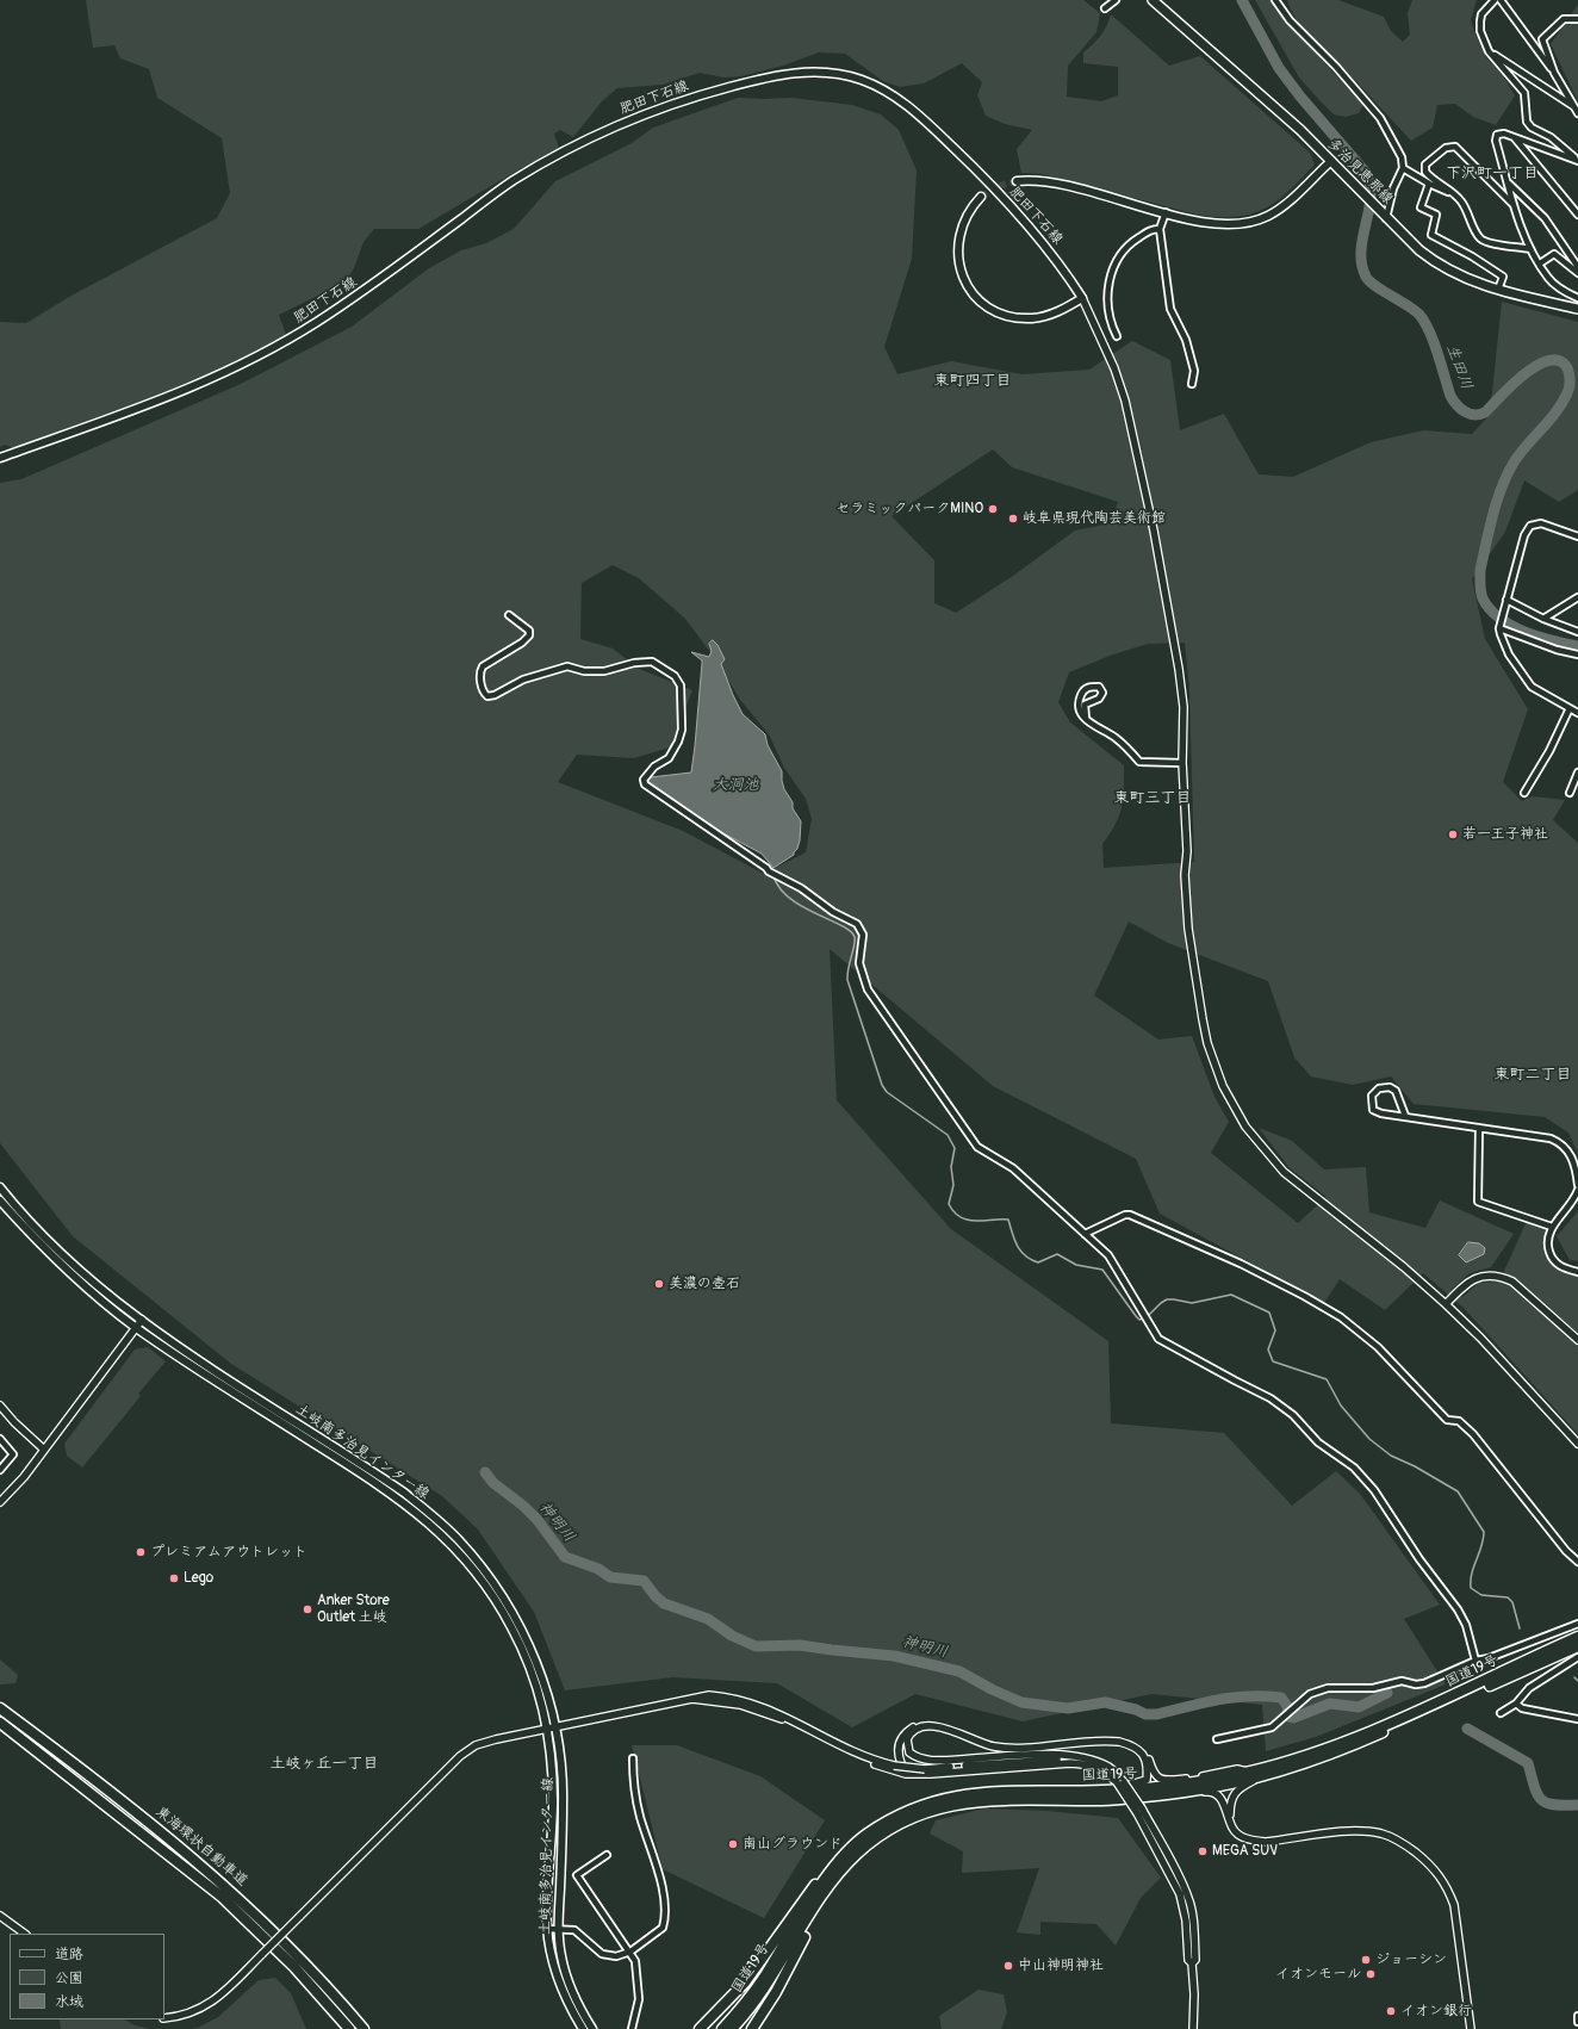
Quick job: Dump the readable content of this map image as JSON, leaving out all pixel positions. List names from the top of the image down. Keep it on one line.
{"streets":{"highway":["国道19号","東海環状自動車道"],"main road":["肥田下石線","多治見恵那線","土岐南多治見インター線"]},"crossings":[["肥田下石線","多治見恵那線"]],"districts":["下沢町一丁目","東町四丁目","東町三丁目","東町二丁目","土岐ヶ丘一丁目"],"water":["生田川","大洞池","神明川"],"places":["セラミックパークMINO","岐阜県現代陶芸美術館","若一王子神社","美濃の壺石","プレミアムアウトレット","Lego","Anker Store Outlet 土岐","南山グラウンド","MEGA SUV","ジョーシン","中山神明神社","イオンモール","イオン銀行"],"legend":["道路","公園","水域"]}
